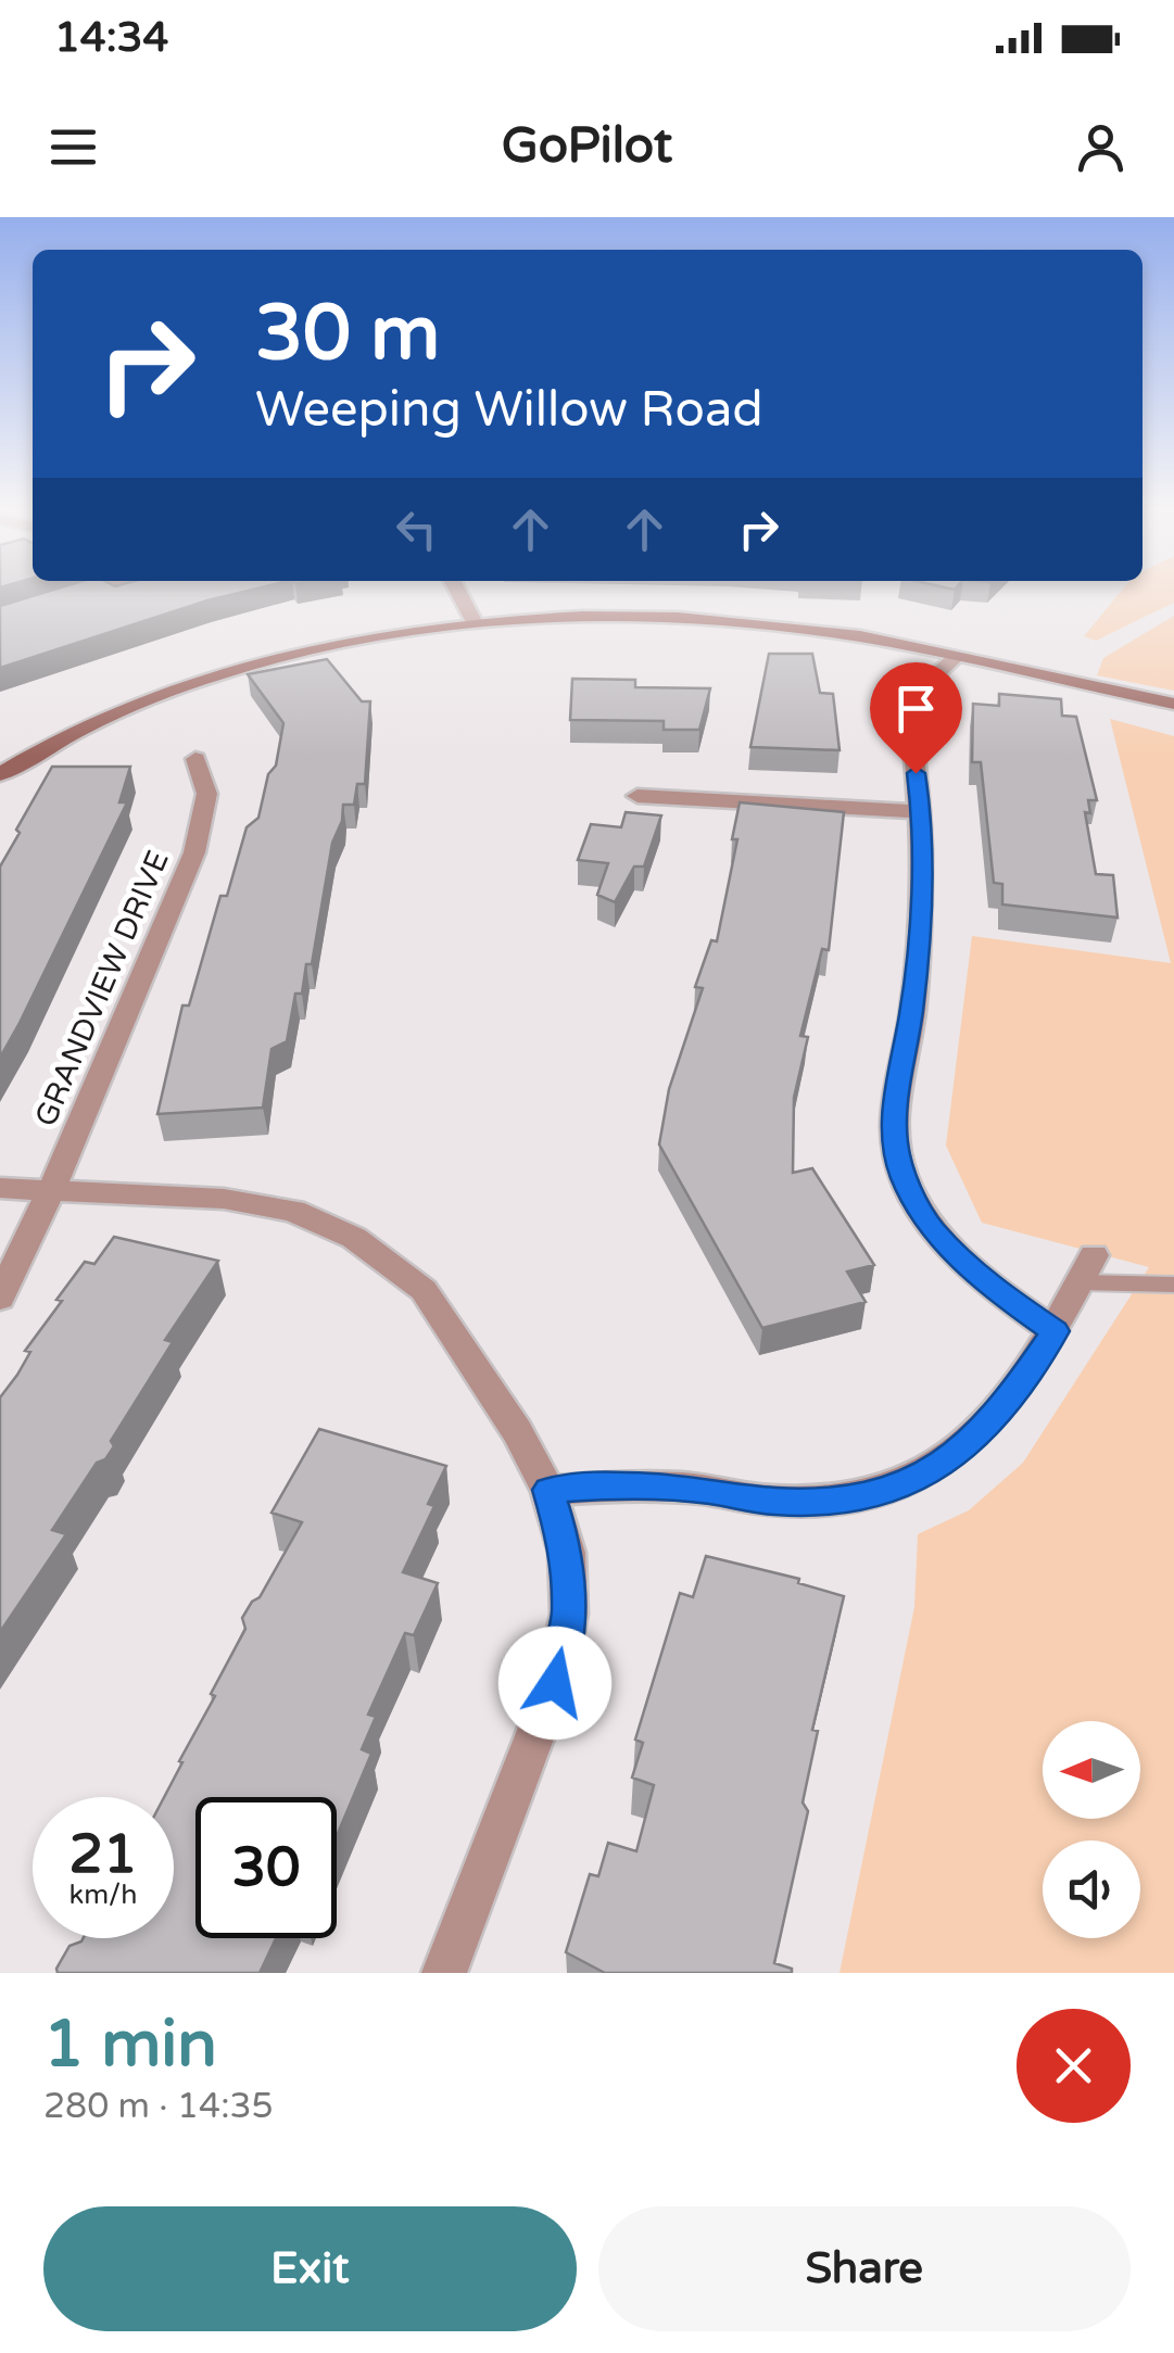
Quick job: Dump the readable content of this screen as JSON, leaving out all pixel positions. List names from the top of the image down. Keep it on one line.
{"streets":{"street":["GRANDVIEW DRIVE"]},"north":"left","page":{"status":"14:34","header":"GoPilot","turn":["30 m","Weeping Willow Road"],"speed":"21 km/h","limit":"30","heading":["1 min","280 m · 14:35"],"buttons":["Exit","Share"]}}
